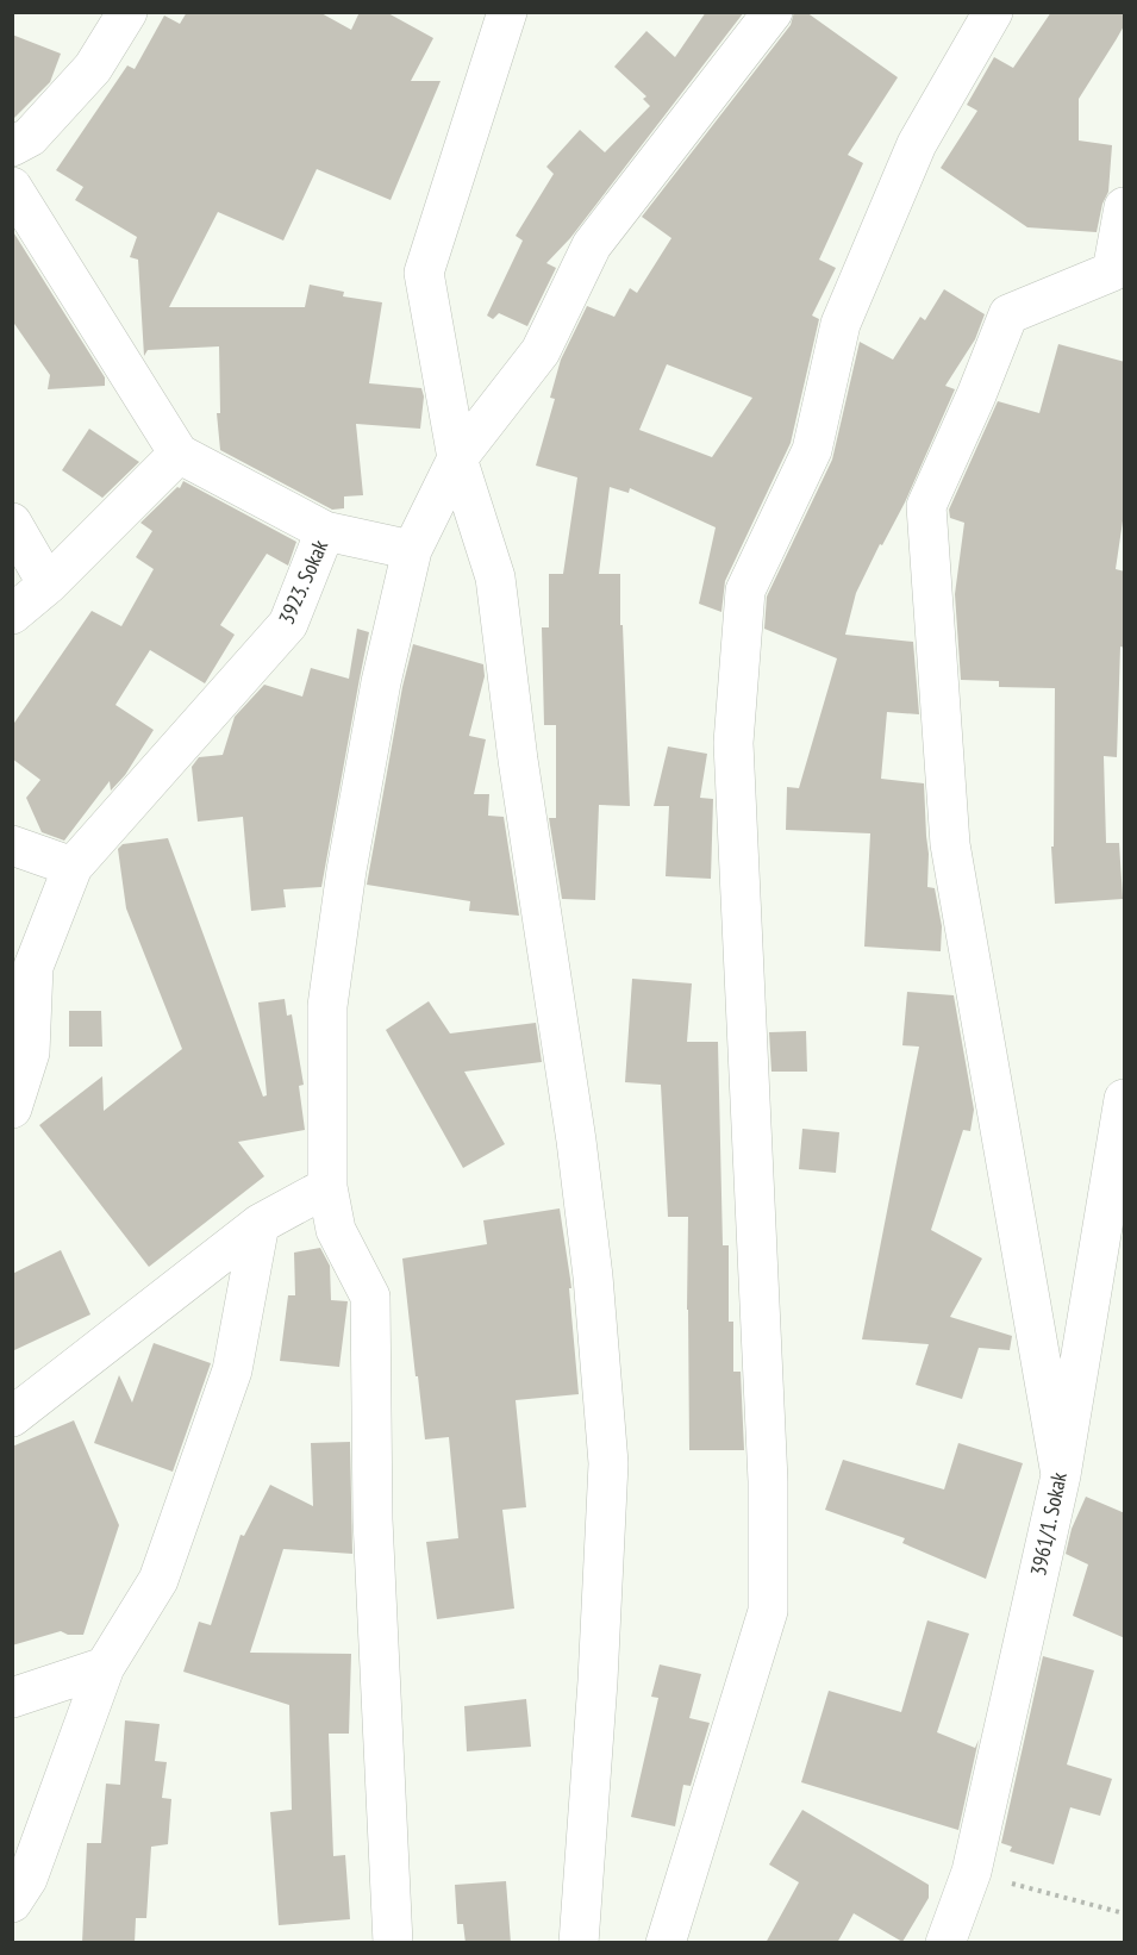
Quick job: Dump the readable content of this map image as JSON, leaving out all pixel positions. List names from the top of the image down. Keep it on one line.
{"streets":{"street":["3923. Sokak","3961/1. Sokak"]}}
